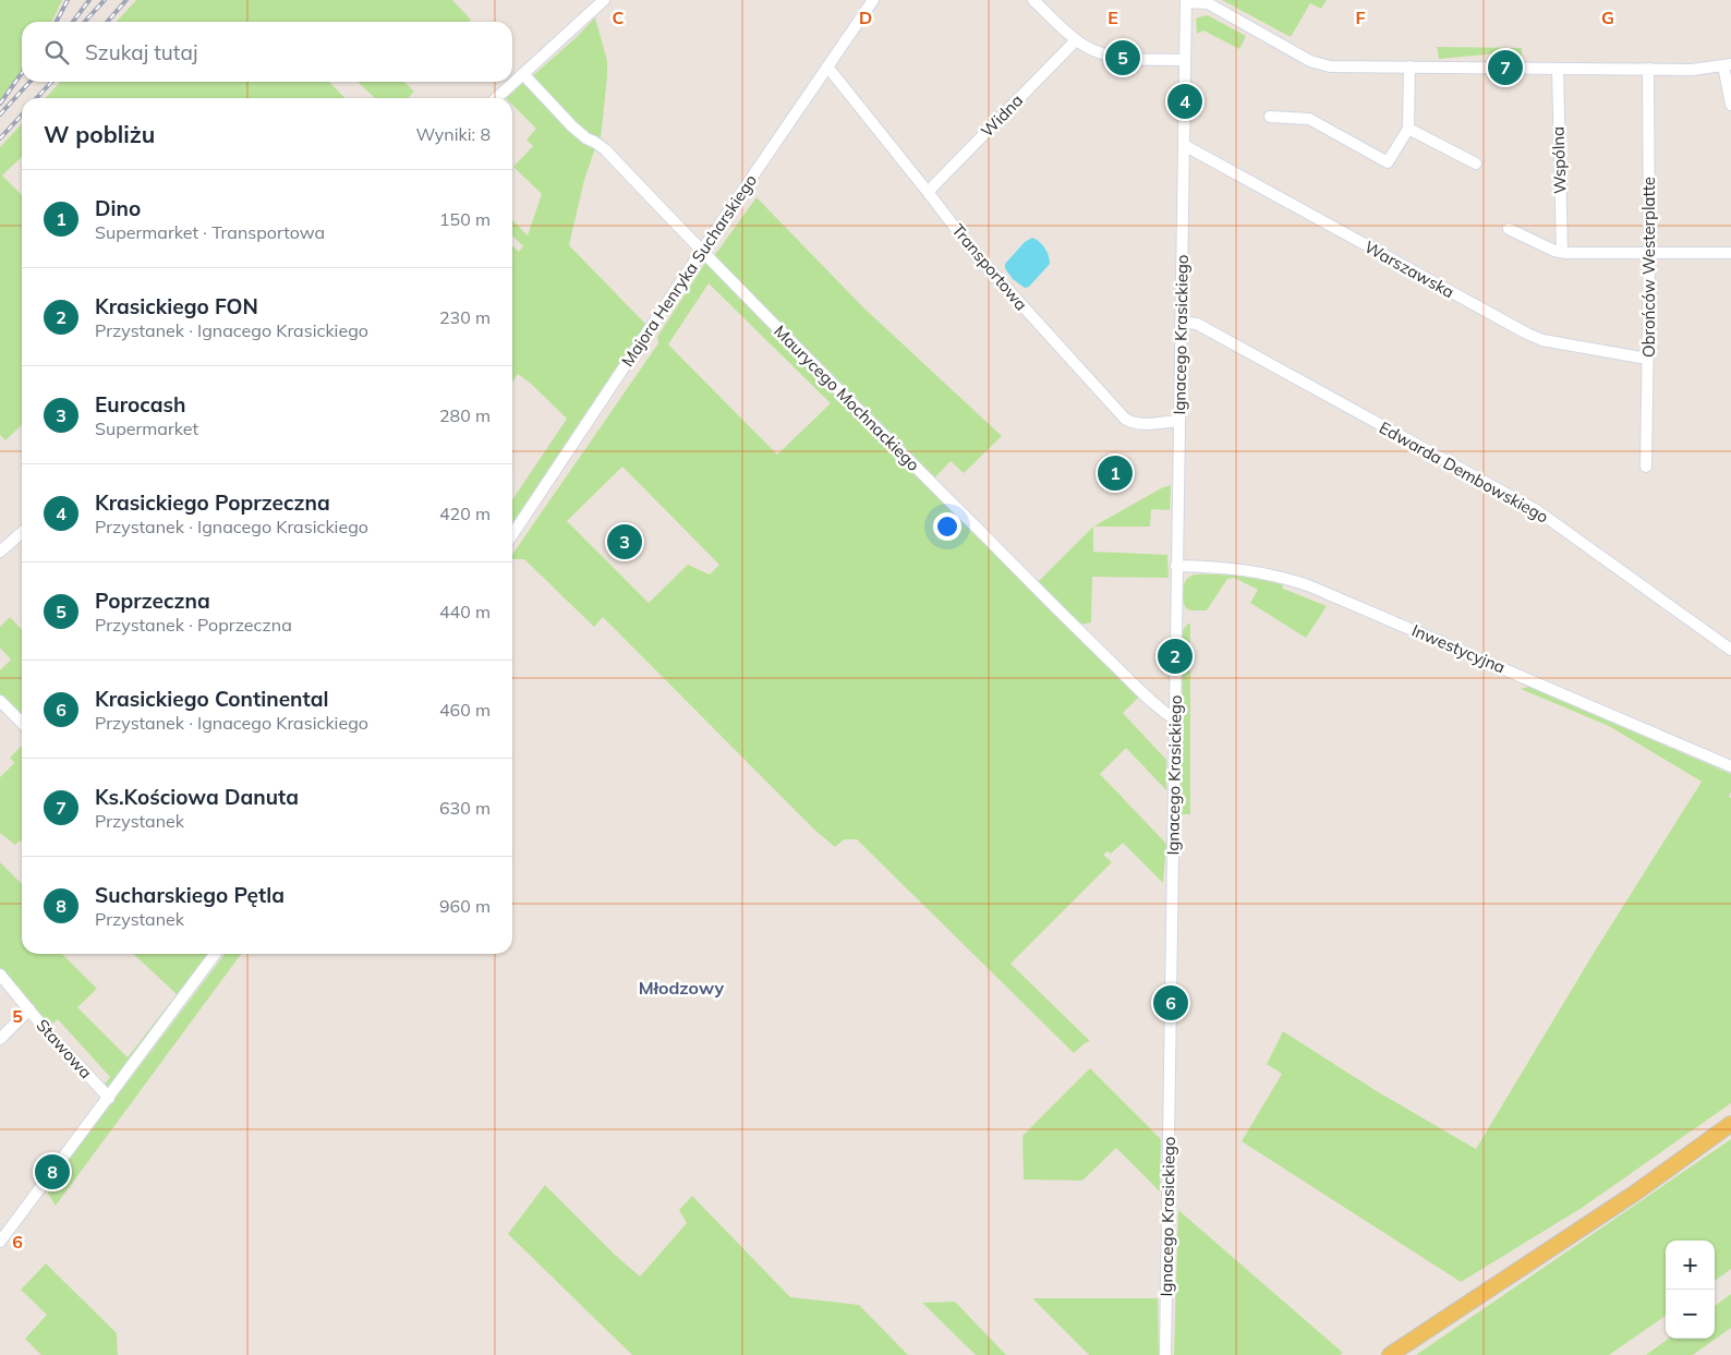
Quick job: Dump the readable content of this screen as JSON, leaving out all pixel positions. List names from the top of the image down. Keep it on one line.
{"streets":{"street":["Widna","Wspólna","Transportowa","Obrońców Westerplatte","Warszawska","Majora Henryka Sucharskiego","Ignacego Krasickiego","Maurycego Mochnackiego","Edwarda Dembowskiego","Inwestycyjna","Stawowa"]},"crossings":[["Widna","Transportowa"],["Transportowa","Majora Henryka Sucharskiego"],["Transportowa","Ignacego Krasickiego"],["Obrońców Westerplatte","Warszawska"],["Warszawska","Ignacego Krasickiego"],["Majora Henryka Sucharskiego","Maurycego Mochnackiego"],["Ignacego Krasickiego","Maurycego Mochnackiego"],["Ignacego Krasickiego","Edwarda Dembowskiego"],["Ignacego Krasickiego","Inwestycyjna"]],"districts":["Młodzowy"],"page":{"search":"Szukaj tutaj","pins":["5","7","4","1","3","2","6","8"],"heading":["W pobliżu","Wyniki: 8"],"list":[{"mark":"1","name":"Dino","note":"Supermarket · Transportowa","value":"150 m"},{"mark":"2","name":"Krasickiego FON","note":"Przystanek · Ignacego Krasickiego","value":"230 m"},{"mark":"3","name":"Eurocash","note":"Supermarket","value":"280 m"},{"mark":"4","name":"Krasickiego Poprzeczna","note":"Przystanek · Ignacego Krasickiego","value":"420 m"},{"mark":"5","name":"Poprzeczna","note":"Przystanek · Poprzeczna","value":"440 m"},{"mark":"6","name":"Krasickiego Continental","note":"Przystanek · Ignacego Krasickiego","value":"460 m"},{"mark":"7","name":"Ks.Kościowa Danuta","note":"Przystanek","value":"630 m"},{"mark":"8","name":"Sucharskiego Pętla","note":"Przystanek","value":"960 m"}],"map_buttons":["+","−"]},"grid":{"columns":["C","D","E","F","G"],"rows":["5","6"]}}
